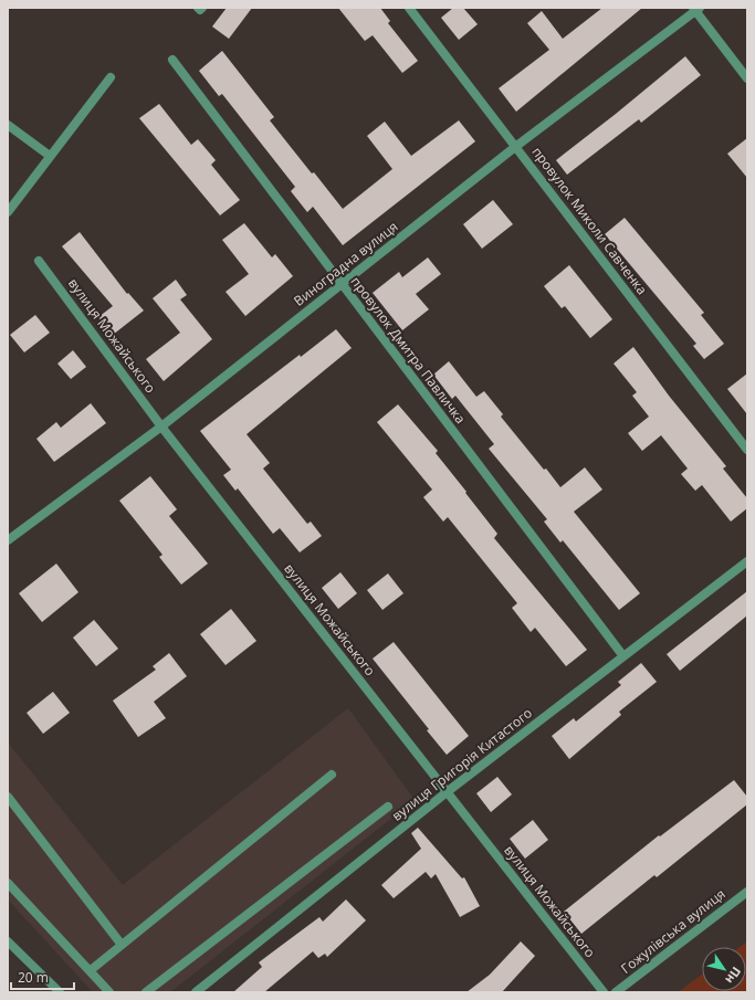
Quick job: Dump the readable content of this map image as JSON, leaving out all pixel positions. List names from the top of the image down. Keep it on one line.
{"streets":{"street":["провулок Миколи Савченка","Виноградна вулиця","вулиця Можайського","провулок Дмитра Павличка","вулиця Григорія Китастого","Гожулівська вулиця"]},"crossings":[["провулок Миколи Савченка","Виноградна вулиця"],["Виноградна вулиця","вулиця Можайського"],["Виноградна вулиця","провулок Дмитра Павличка"],["вулиця Можайського","вулиця Григорія Китастого"],["провулок Дмитра Павличка","вулиця Григорія Китастого"]],"scale_bar":"20 m","north":"bottom right"}
